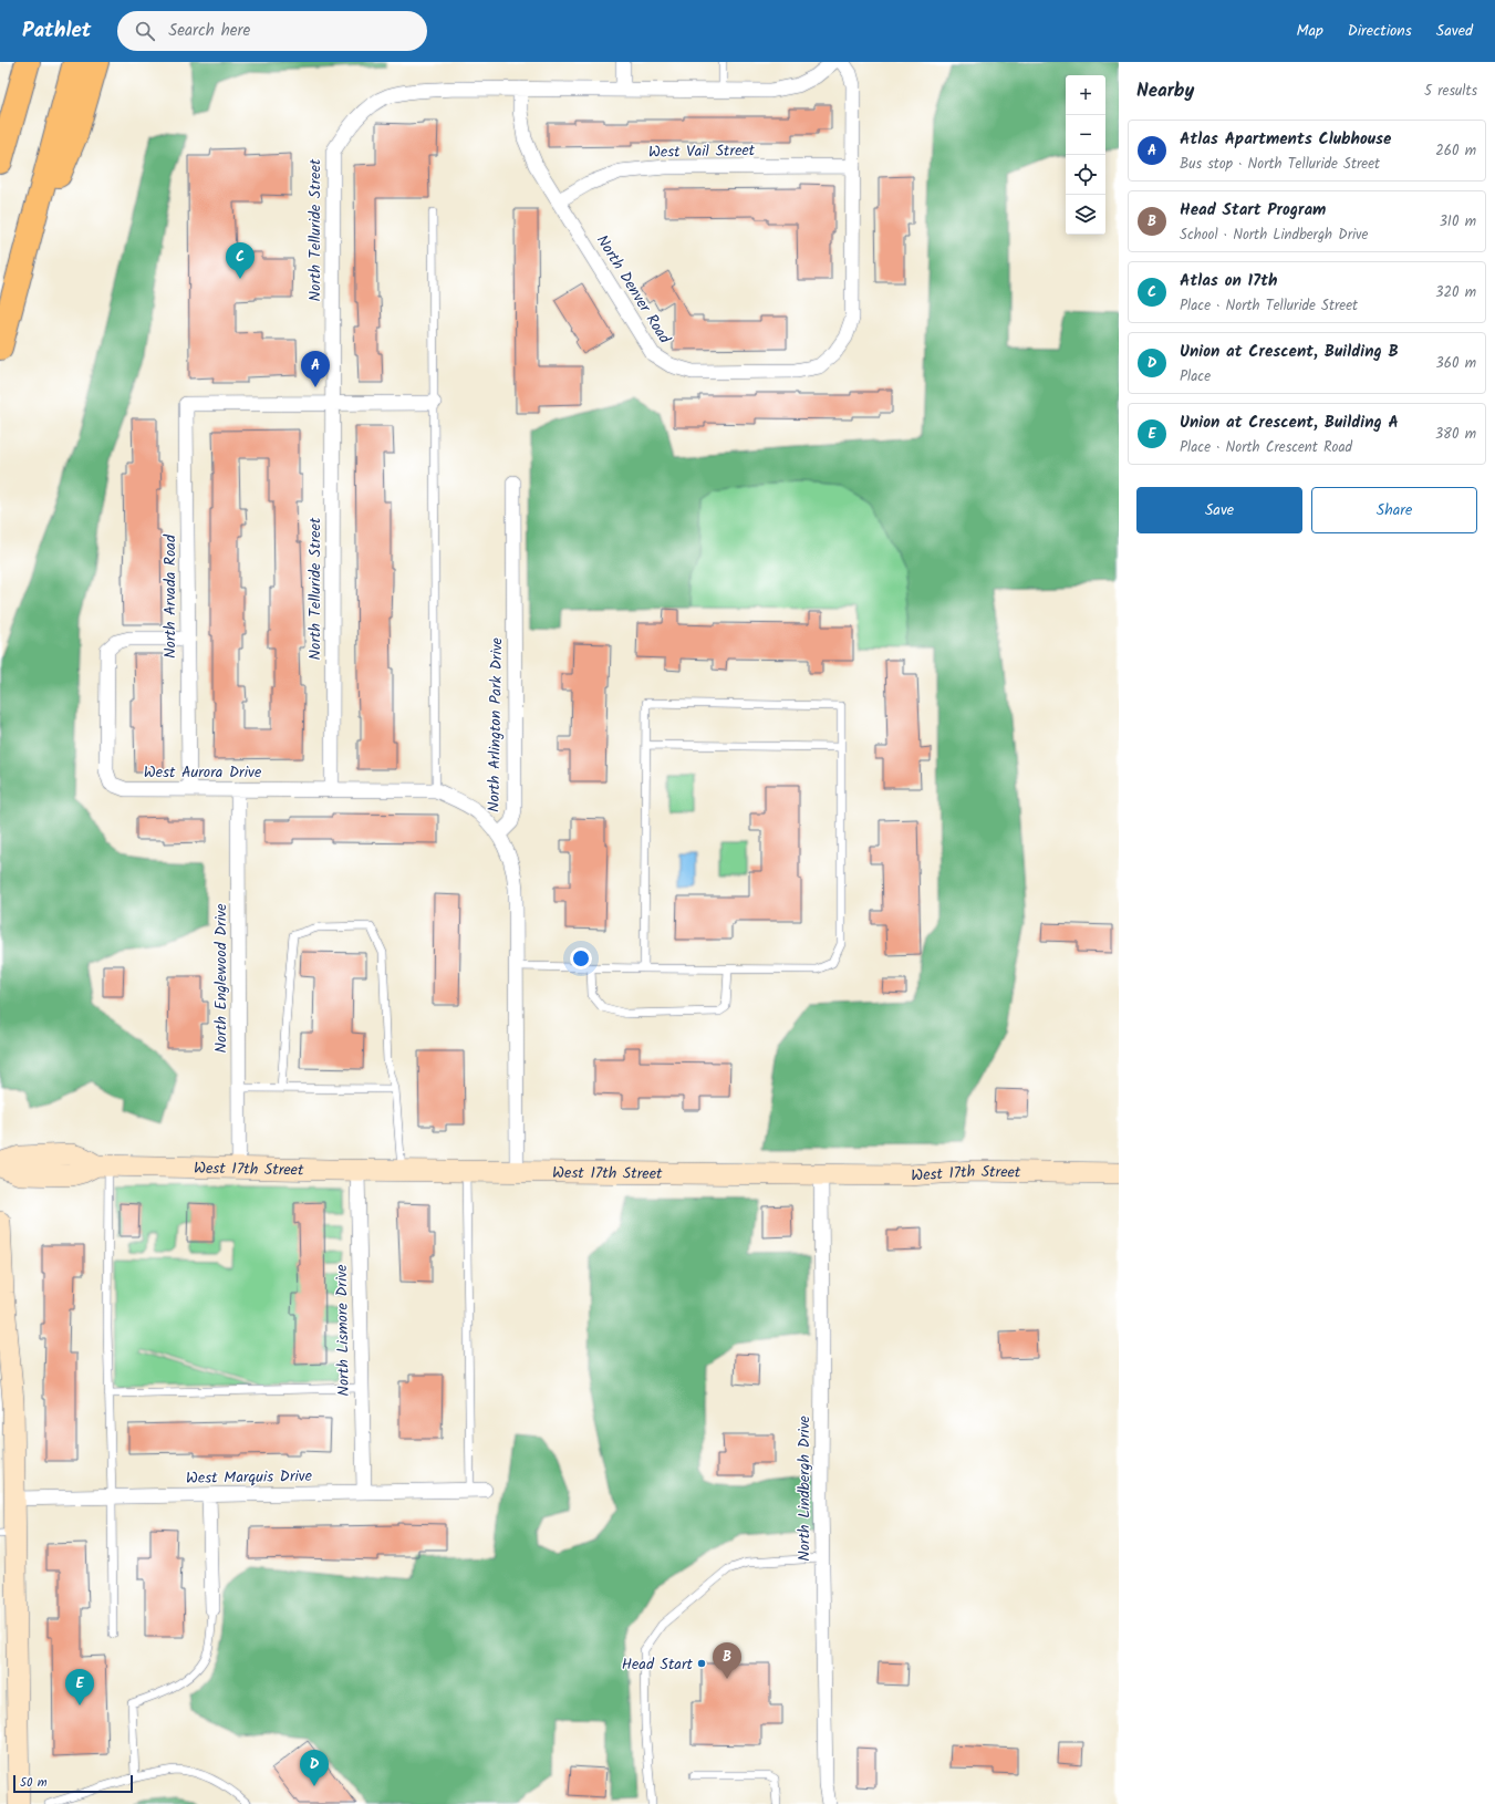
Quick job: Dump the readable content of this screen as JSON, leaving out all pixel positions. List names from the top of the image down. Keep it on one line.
{"streets":{"main road":["West 17th Street"],"street":["West Vail Street","North Telluride Street","North Denver Road","North Arvada Road","North Arlington Park Drive","West Aurora Drive","North Englewood Drive","North Lismore Drive","West Marquis Drive","North Lindbergh Drive"]},"crossings":[["West Vail Street","North Denver Road"],["North Telluride Street","North Denver Road"],["North Telluride Street","North Arvada Road"],["North Telluride Street","West Aurora Drive"],["North Arvada Road","West Aurora Drive"],["North Arlington Park Drive","West Aurora Drive"],["North Arlington Park Drive","West 17th Street"],["West Aurora Drive","North Englewood Drive"],["North Englewood Drive","West 17th Street"],["West 17th Street","North Lismore Drive"],["West 17th Street","North Lindbergh Drive"],["North Lismore Drive","West Marquis Drive"]],"places":["Head Start"],"scale_bar":"50 m","page":{"header":"Pathlet","search":"Search here","nav":["Map","Directions","Saved"],"heading":["Nearby","5 results"],"map_buttons":["+","−"],"list":[{"mark":"A","name":"Atlas Apartments Clubhouse","note":"Bus stop · North Telluride Street","value":"260 m"},{"mark":"B","name":"Head Start Program","note":"School · North Lindbergh Drive","value":"310 m"},{"mark":"C","name":"Atlas on 17th","note":"Place · North Telluride Street","value":"320 m"},{"mark":"D","name":"Union at Crescent, Building B","note":"Place","value":"360 m"},{"mark":"E","name":"Union at Crescent, Building A","note":"Place · North Crescent Road","value":"380 m"}],"pins":["C","A","B","E","D"],"buttons":["Save","Share"],"scale":"50 m"}}
